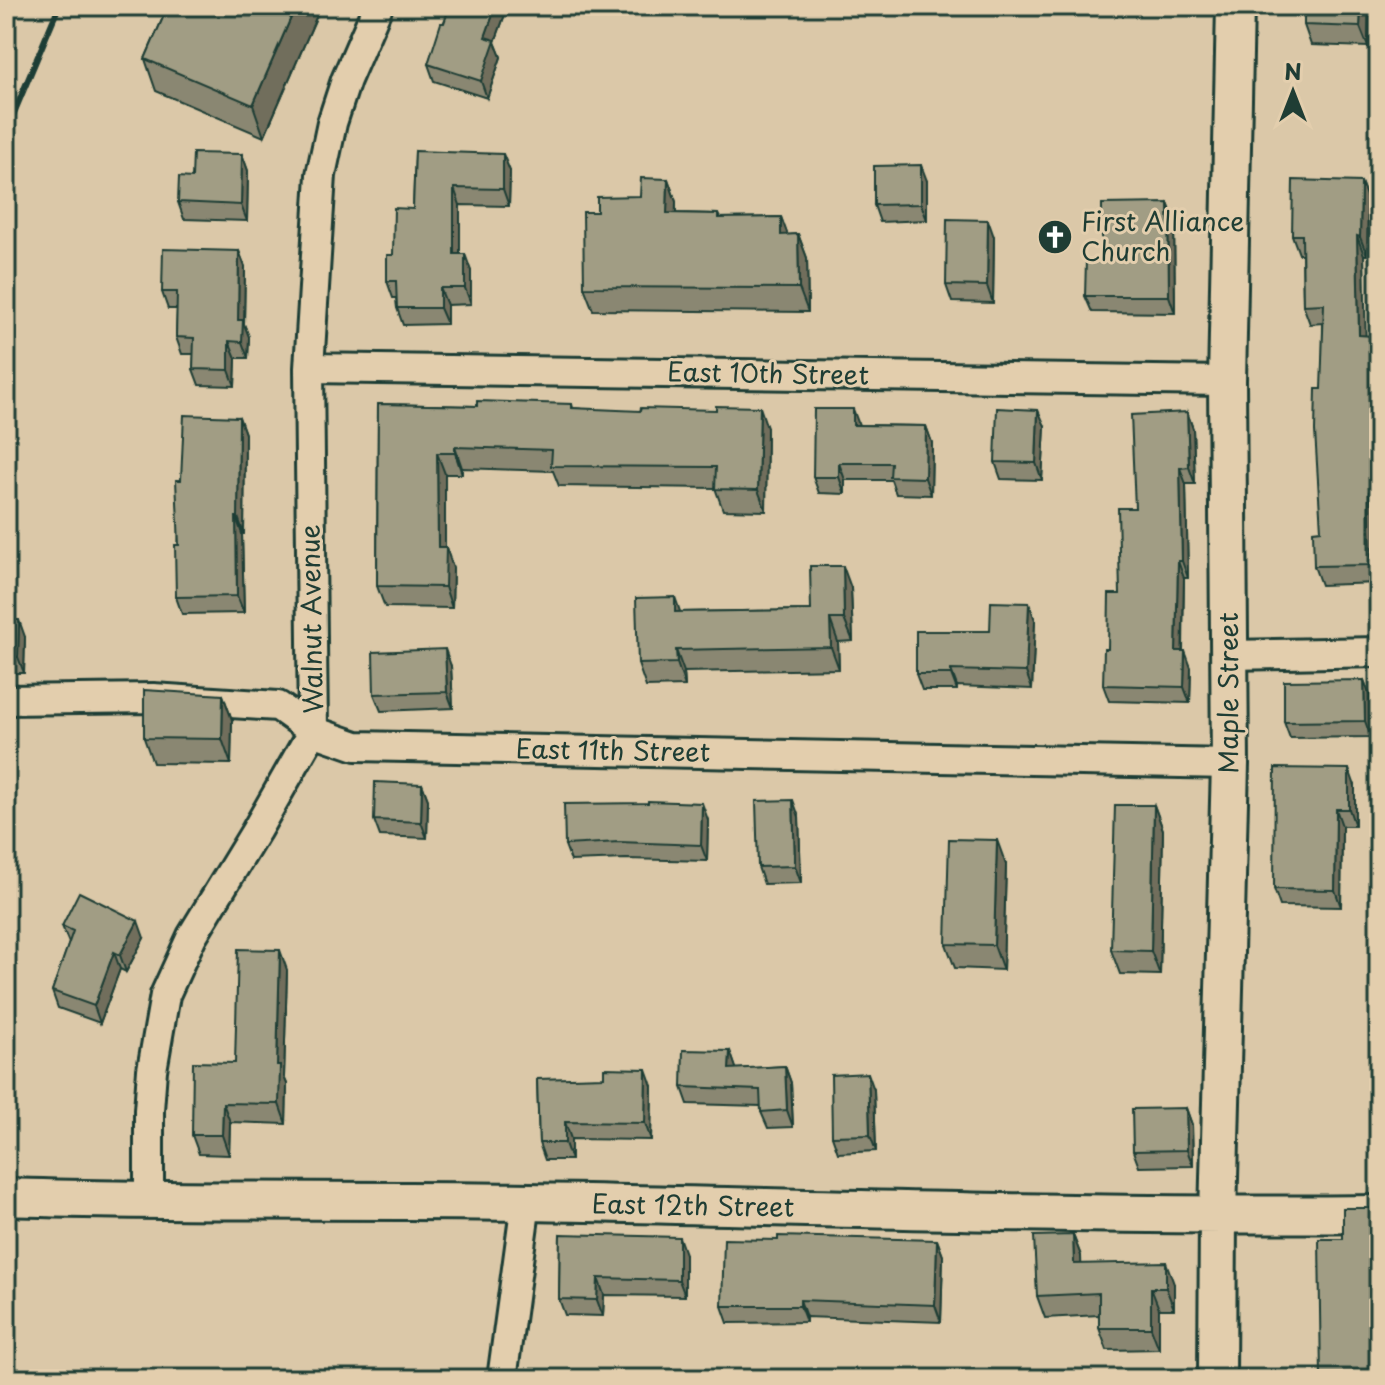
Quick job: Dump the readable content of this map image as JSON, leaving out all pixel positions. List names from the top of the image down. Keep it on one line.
{"streets":{"main road":["Maple Street","East 12th Street"],"street":["East 10th Street","Walnut Avenue","East 11th Street"]},"crossings":[["East 10th Street","Walnut Avenue"],["East 10th Street","Maple Street"],["Walnut Avenue","East 11th Street"],["Walnut Avenue","East 12th Street"],["Maple Street","East 11th Street"],["Maple Street","East 12th Street"]],"places":{"church":["First Alliance Church"]},"north":"top"}
